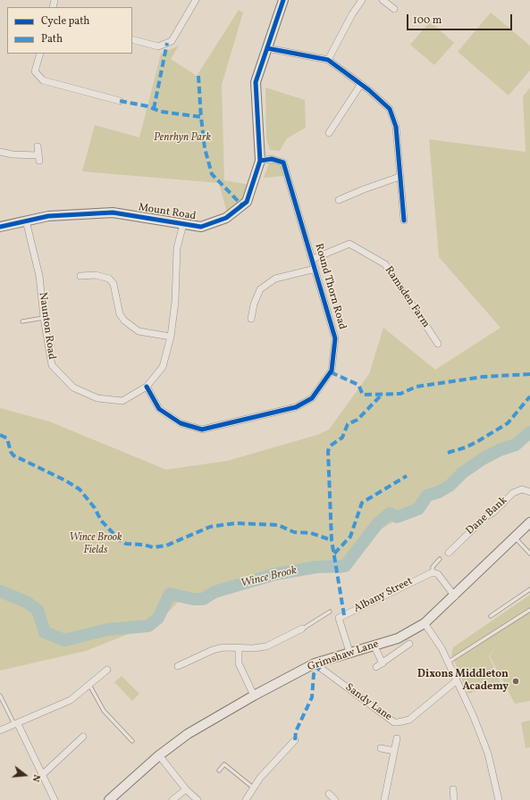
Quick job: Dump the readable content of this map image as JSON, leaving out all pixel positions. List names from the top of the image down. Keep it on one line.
{"streets":{"main road":["Mount Road","Grimshaw Lane"],"street":["Round Thorn Road","Ramsden Farm","Naunton Road","Dane Bank","Albany Street","Sandy Lane"]},"crossings":[["Mount Road","Round Thorn Road"],["Mount Road","Naunton Road"],["Round Thorn Road","Ramsden Farm"],["Round Thorn Road","Naunton Road"],["Albany Street","Grimshaw Lane"],["Grimshaw Lane","Sandy Lane"]],"water":["Wince Brook"],"parks":["Penrhyn Park","Wince Brook Fields"],"places":["Dixons Middleton Academy"],"legend":["Cycle path","Path"],"scale_bar":"100 m","north":"right"}
